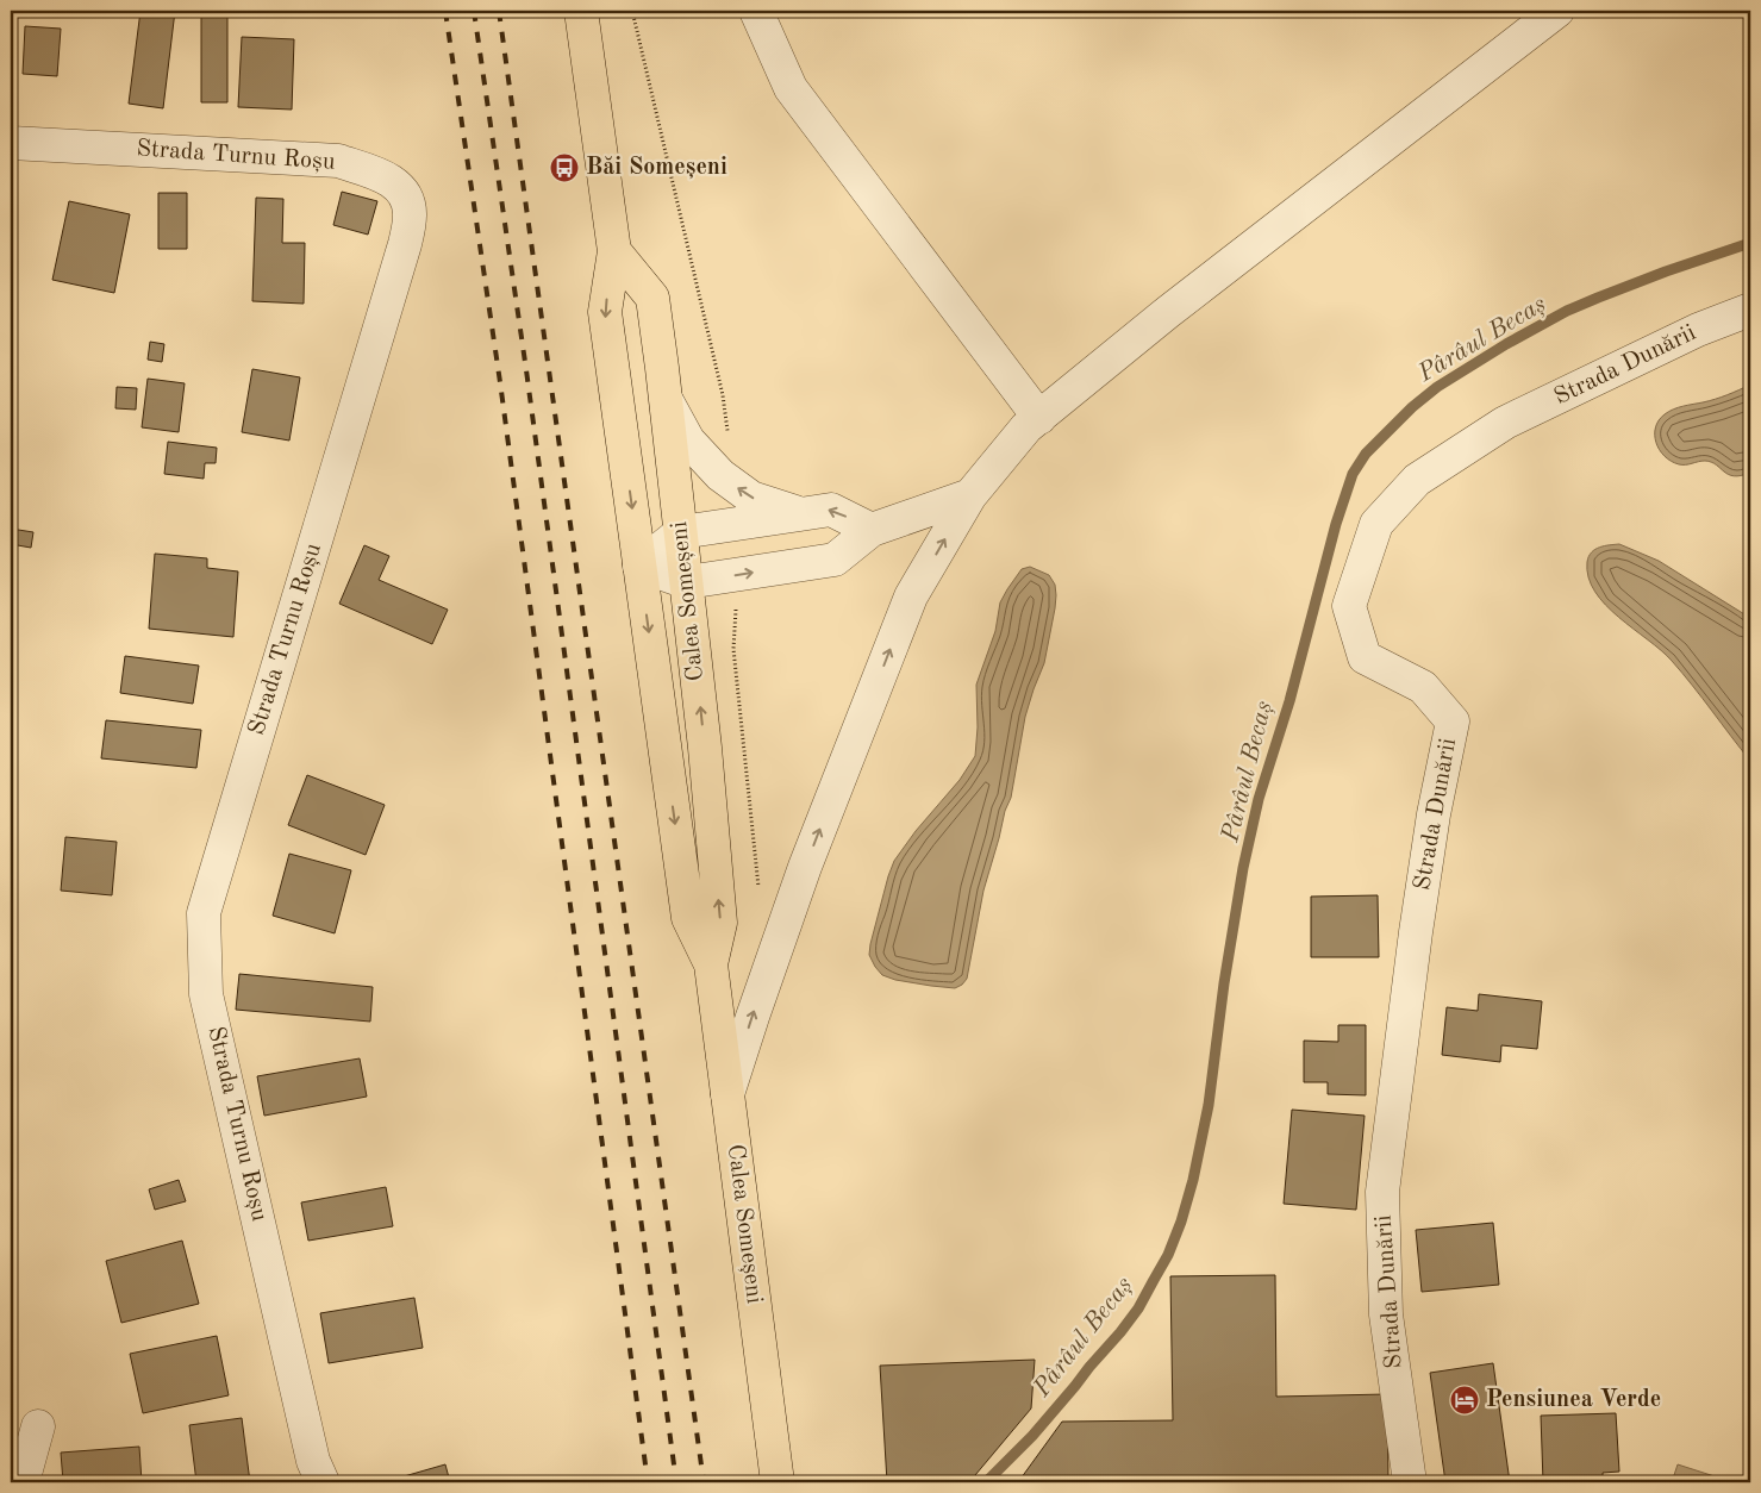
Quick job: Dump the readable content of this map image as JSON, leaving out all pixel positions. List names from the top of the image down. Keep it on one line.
{"streets":{"main road":["Calea Someșeni"],"street":["Strada Turnu Roșu","Strada Dunării"]},"water":["Pârâul Becaș"],"places":{"bus stop":["Băi Someșeni"],"hotel":["Pensiunea Verde"]}}
